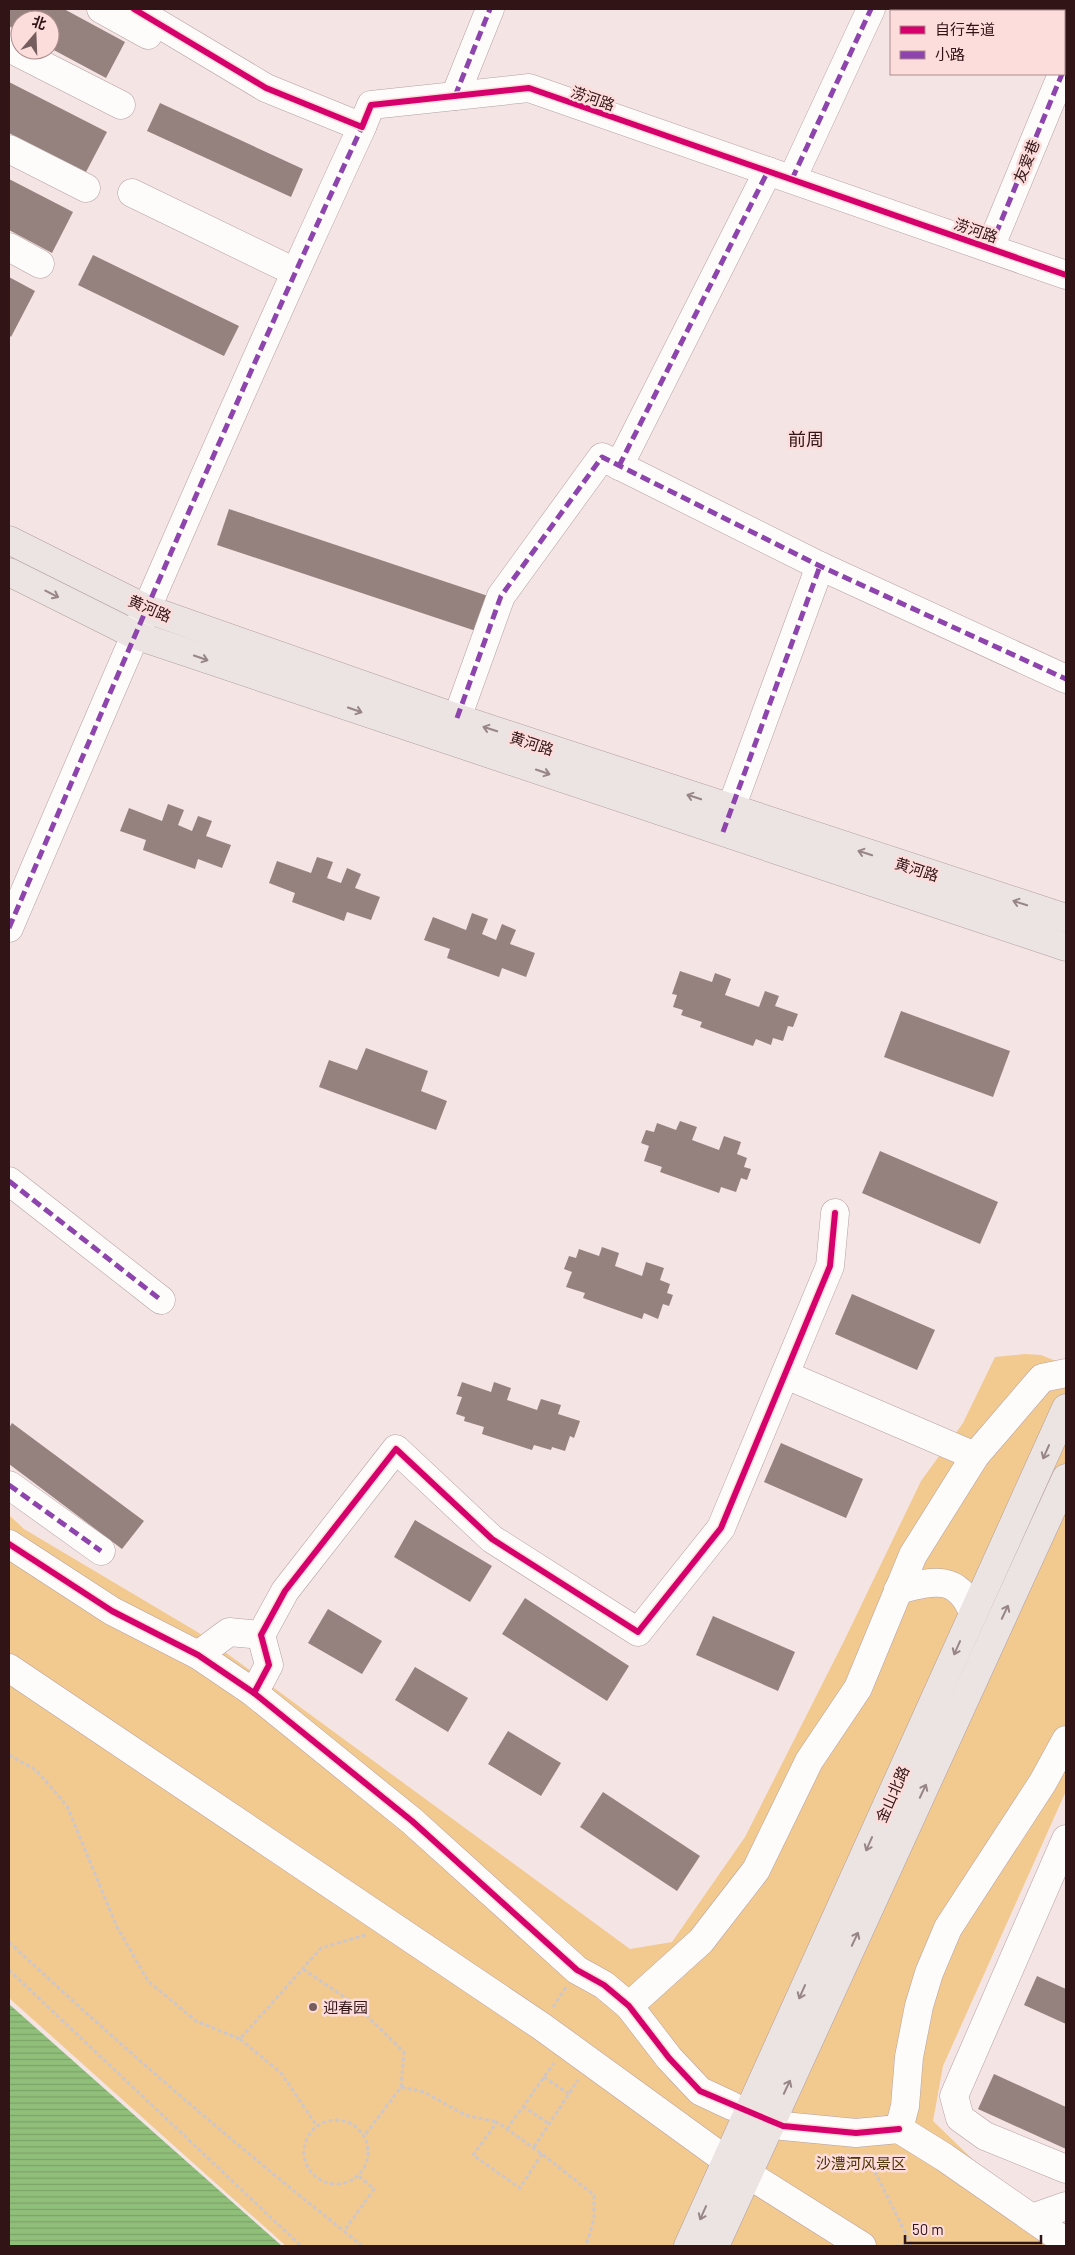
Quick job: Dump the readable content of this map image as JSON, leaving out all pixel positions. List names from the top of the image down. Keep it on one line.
{"streets":{"main road":["黄河路","金山北路"],"street":["涝河路","友爱巷"]},"crossings":[["涝河路","友爱巷"]],"districts":["前周"],"parks":["沙澧河风景区"],"places":["迎春园"],"legend":["自行车道","小路"],"scale_bar":"50 m","north":"top"}
